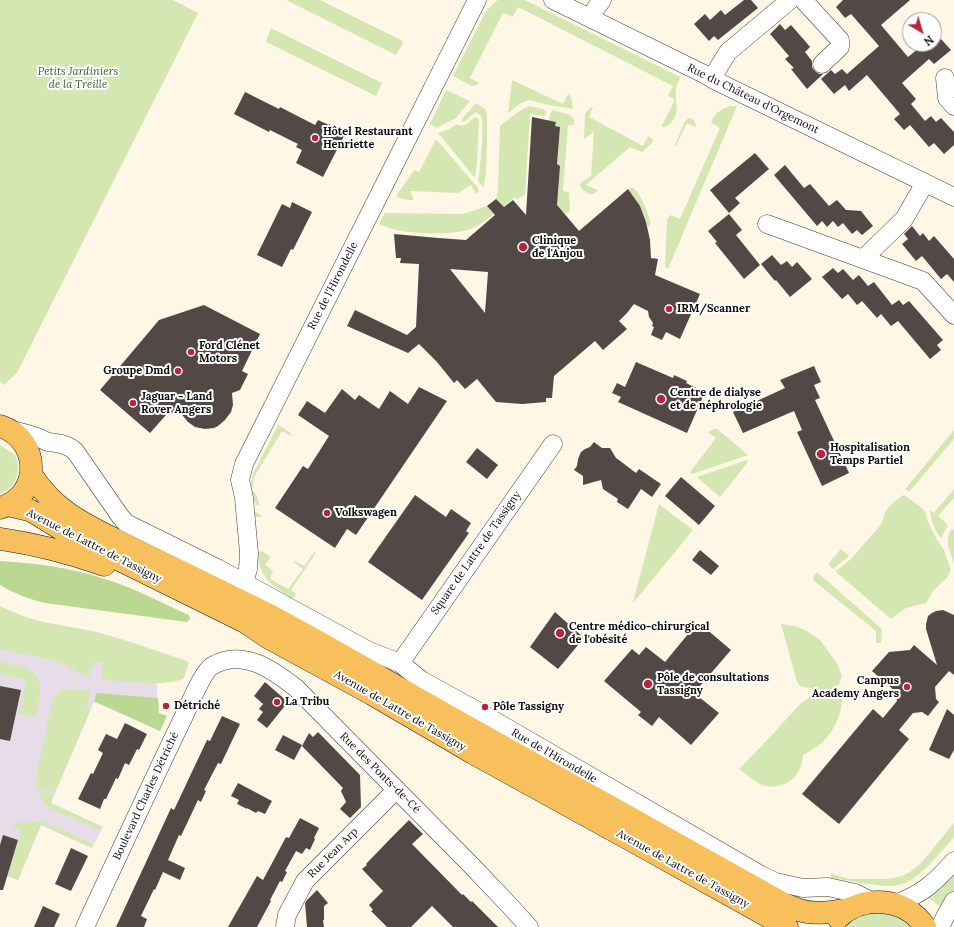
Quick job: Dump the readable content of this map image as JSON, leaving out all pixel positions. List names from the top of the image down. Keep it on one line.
{"streets":{"main road":["Avenue de Lattre de Tassigny"],"street":["Rue du Château d'Orgemont","Rue de l'Hirondelle","Square de Lattre de Tassigny","Rue des Ponts-de-Cé","Boulevard Charles Détriché","Rue Jean Arp"]},"crossings":[["Rue de l'Hirondelle","Avenue de Lattre de Tassigny"],["Rue de l'Hirondelle","Square de Lattre de Tassigny"],["Rue des Ponts-de-Cé","Boulevard Charles Détriché"],["Rue des Ponts-de-Cé","Rue Jean Arp"]],"parks":["Petits Jardiniers de la Treille"],"places":["Hôtel Restaurant Henriette","Clinique de l'Anjou","IRM/Scanner","Ford Clénet Motors","Groupe Dmd","Centre de dialyse et de néphrologie","Jaguar - Land Rover Angers","Hospitalisation Temps Partiel","Volkswagen","Centre médico-chirurgical de l'obésité","Pôle de consultations Tassigny","Campus Academy Angers","La Tribu","Détriché","Pôle Tassigny"],"north":"bottom right"}
